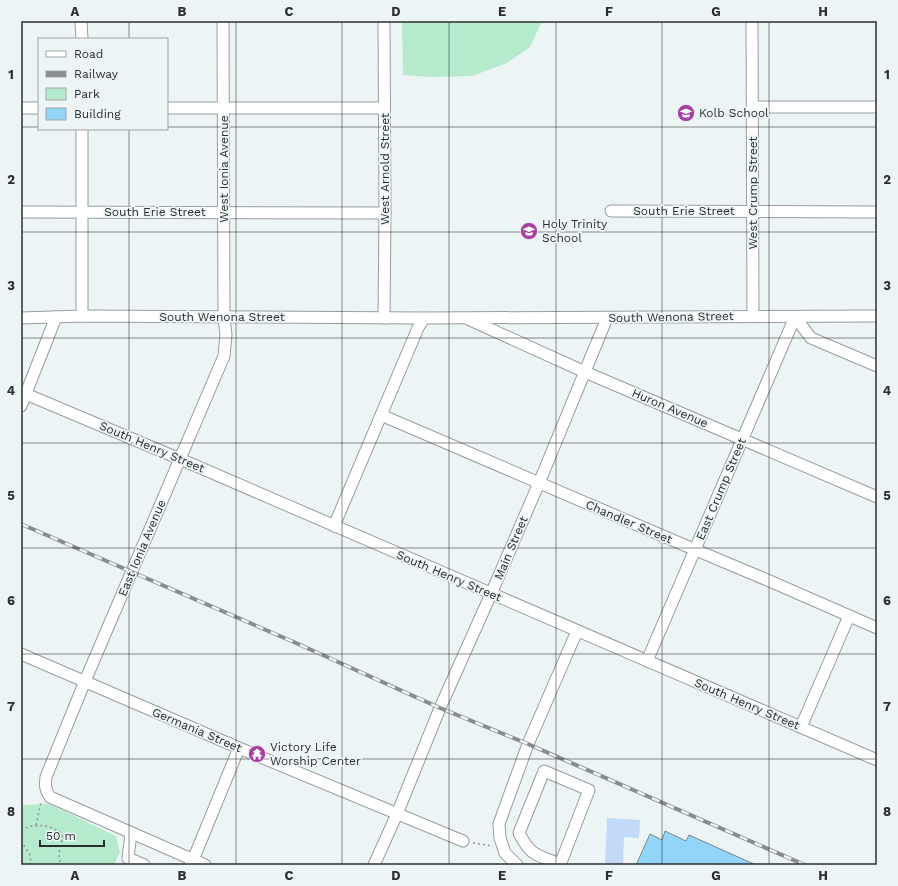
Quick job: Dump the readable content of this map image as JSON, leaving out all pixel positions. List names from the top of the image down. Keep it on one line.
{"streets":{"street":["West Ionia Avenue","West Arnold Street","West Crump Street","South Erie Street","South Wenona Street","Huron Avenue","South Henry Street","East Crump Street","Chandler Street","East Ionia Avenue","Main Street","Germania Street"]},"crossings":[["West Ionia Avenue","South Erie Street"],["West Ionia Avenue","South Wenona Street"],["West Ionia Avenue","East Ionia Avenue"],["West Arnold Street","South Erie Street"],["West Arnold Street","South Wenona Street"],["West Crump Street","South Erie Street"],["West Crump Street","South Wenona Street"],["South Wenona Street","Huron Avenue"],["South Wenona Street","East Crump Street"],["South Wenona Street","East Ionia Avenue"],["South Wenona Street","Main Street"],["Huron Avenue","East Crump Street"],["Huron Avenue","Main Street"],["South Henry Street","East Crump Street"],["South Henry Street","East Ionia Avenue"],["South Henry Street","Main Street"],["East Crump Street","Chandler Street"],["Chandler Street","Main Street"],["East Ionia Avenue","Germania Street"],["Main Street","Germania Street"]],"places":{"school or university":["Kolb School","Holy Trinity School"],"temple":["Victory Life Worship Center"]},"legend":["Road","Railway","Park","Building"],"scale_bar":"50 m","grid":{"columns":["A","B","C","D","E","F","G","H"],"rows":["1","2","3","4","5","6","7","8"]}}
